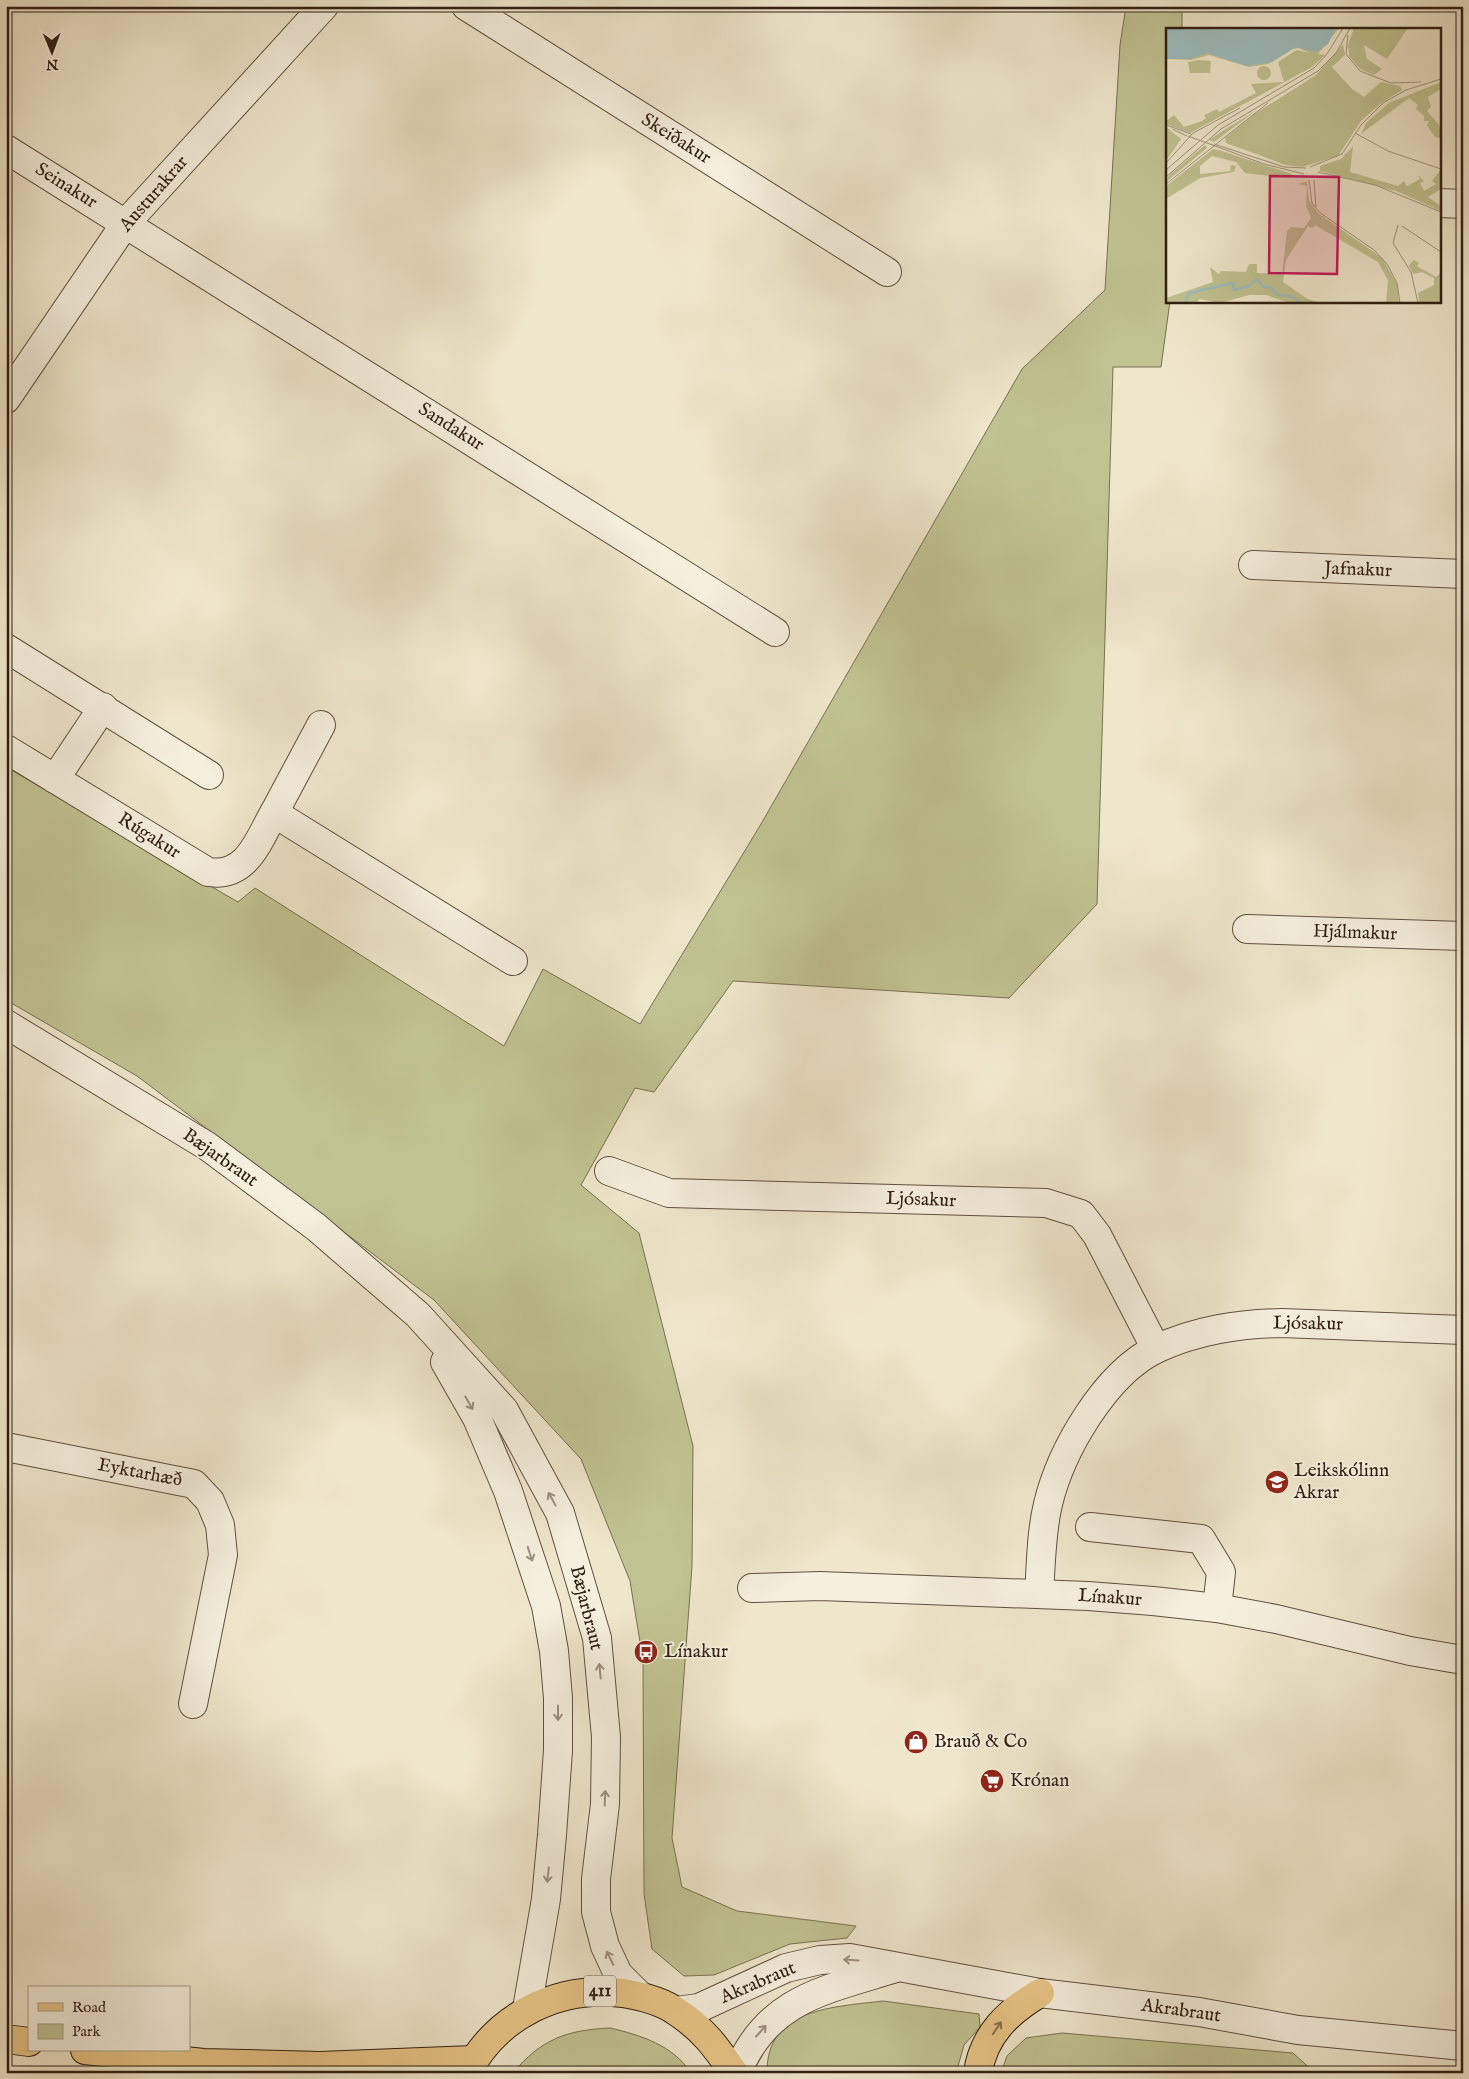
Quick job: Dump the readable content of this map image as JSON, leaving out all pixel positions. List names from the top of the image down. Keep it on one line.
{"streets":{"main road":["411"],"street":["Skeiðakur","Seinakur","Austurakrar","Sandakur","Jafnakur","Rúgakur","Hjálmakur","Bæjarbraut","Ljósakur","Eyktarhæð","Línakur","Akrabraut"]},"crossings":[["Seinakur","Austurakrar"],["Seinakur","Sandakur"],["Austurakrar","Sandakur"],["Bæjarbraut","411"],["Ljósakur","Línakur"],["Akrabraut","411"]],"places":{"school or university":["Leikskólinn Akrar"],"bus stop":["Línakur"],"shop":["Brauð & Co"],"supermarket":["Krónan"]},"legend":["Road","Park"],"north":"bottom"}
